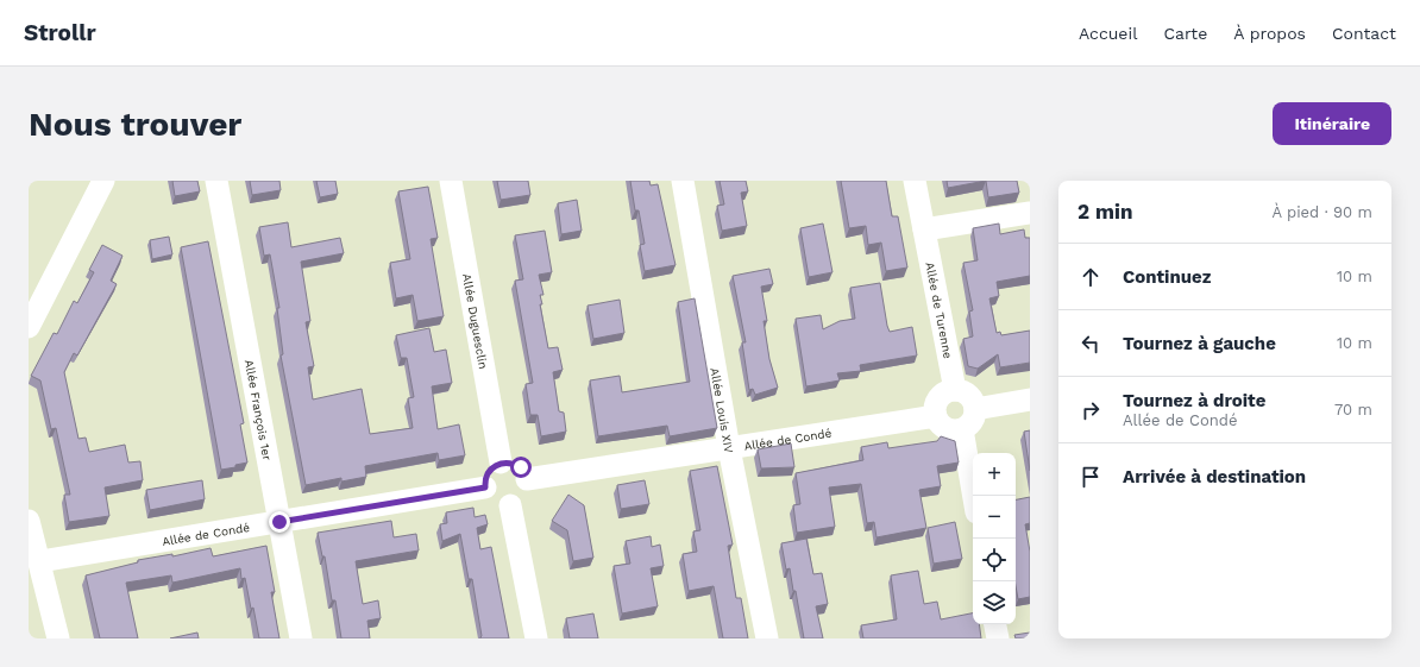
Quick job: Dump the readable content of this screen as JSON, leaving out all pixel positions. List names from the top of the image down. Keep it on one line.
{"streets":{"street":["Allée de Turenne","Allée Duguesclin","Allée François 1er","Allée Louis XIV","Allée de Condé"]},"crossings":[["Allée de Turenne","Allée de Condé"],["Allée Duguesclin","Allée de Condé"],["Allée François 1er","Allée de Condé"],["Allée Louis XIV","Allée de Condé"]],"page":{"header":"Strollr","nav":["Accueil","Carte","À propos","Contact"],"buttons":"Itinéraire","title":"Nous trouver","heading":["2 min","À pied · 90 m"],"list":[["Continuez","10 m"],["Tournez à gauche","10 m"],["Tournez à droite","Allée de Condé","70 m"],"Arrivée à destination"],"map_buttons":["+","−"]}}
